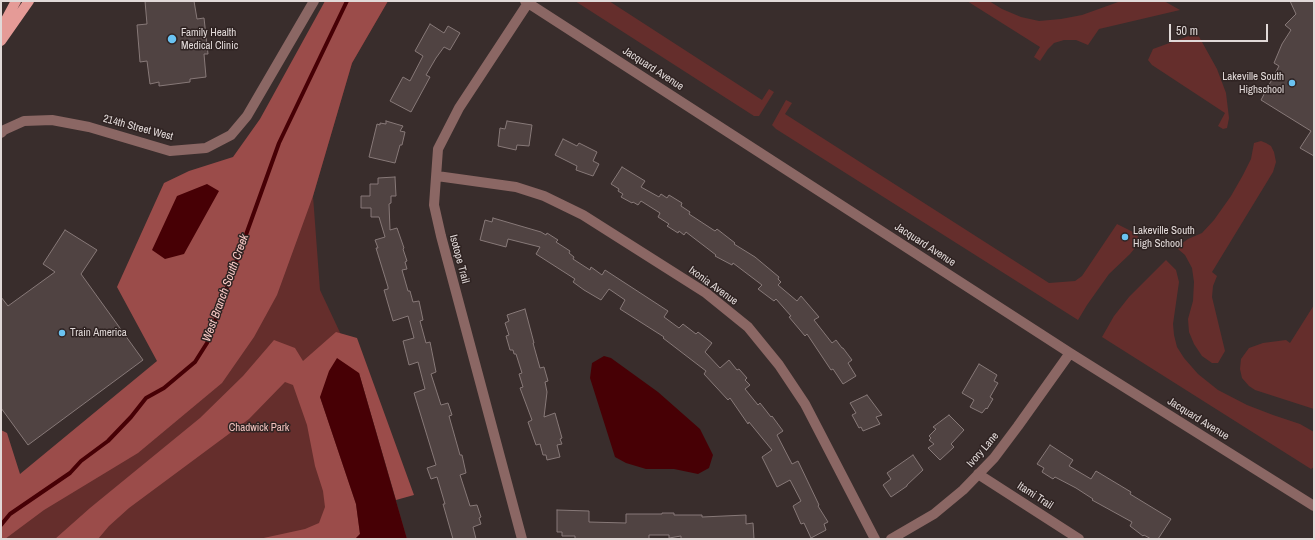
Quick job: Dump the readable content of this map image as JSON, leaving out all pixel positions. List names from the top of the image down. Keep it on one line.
{"streets":{"street":["Jacquard Avenue","214th Street West","Isotope Trail","Ixonia Avenue","Ivory Lane","Itami Trail"]},"crossings":[["Jacquard Avenue","Isotope Trail"],["Jacquard Avenue","Ivory Lane"],["Isotope Trail","Ixonia Avenue"],["Ivory Lane","Itami Trail"]],"water":["West Branch South Creek"],"parks":["Chadwick Park"],"places":["Family Health Medical Clinic","Lakeville South Highschool","Lakeville South High School","Train America"],"scale_bar":"50 m"}
